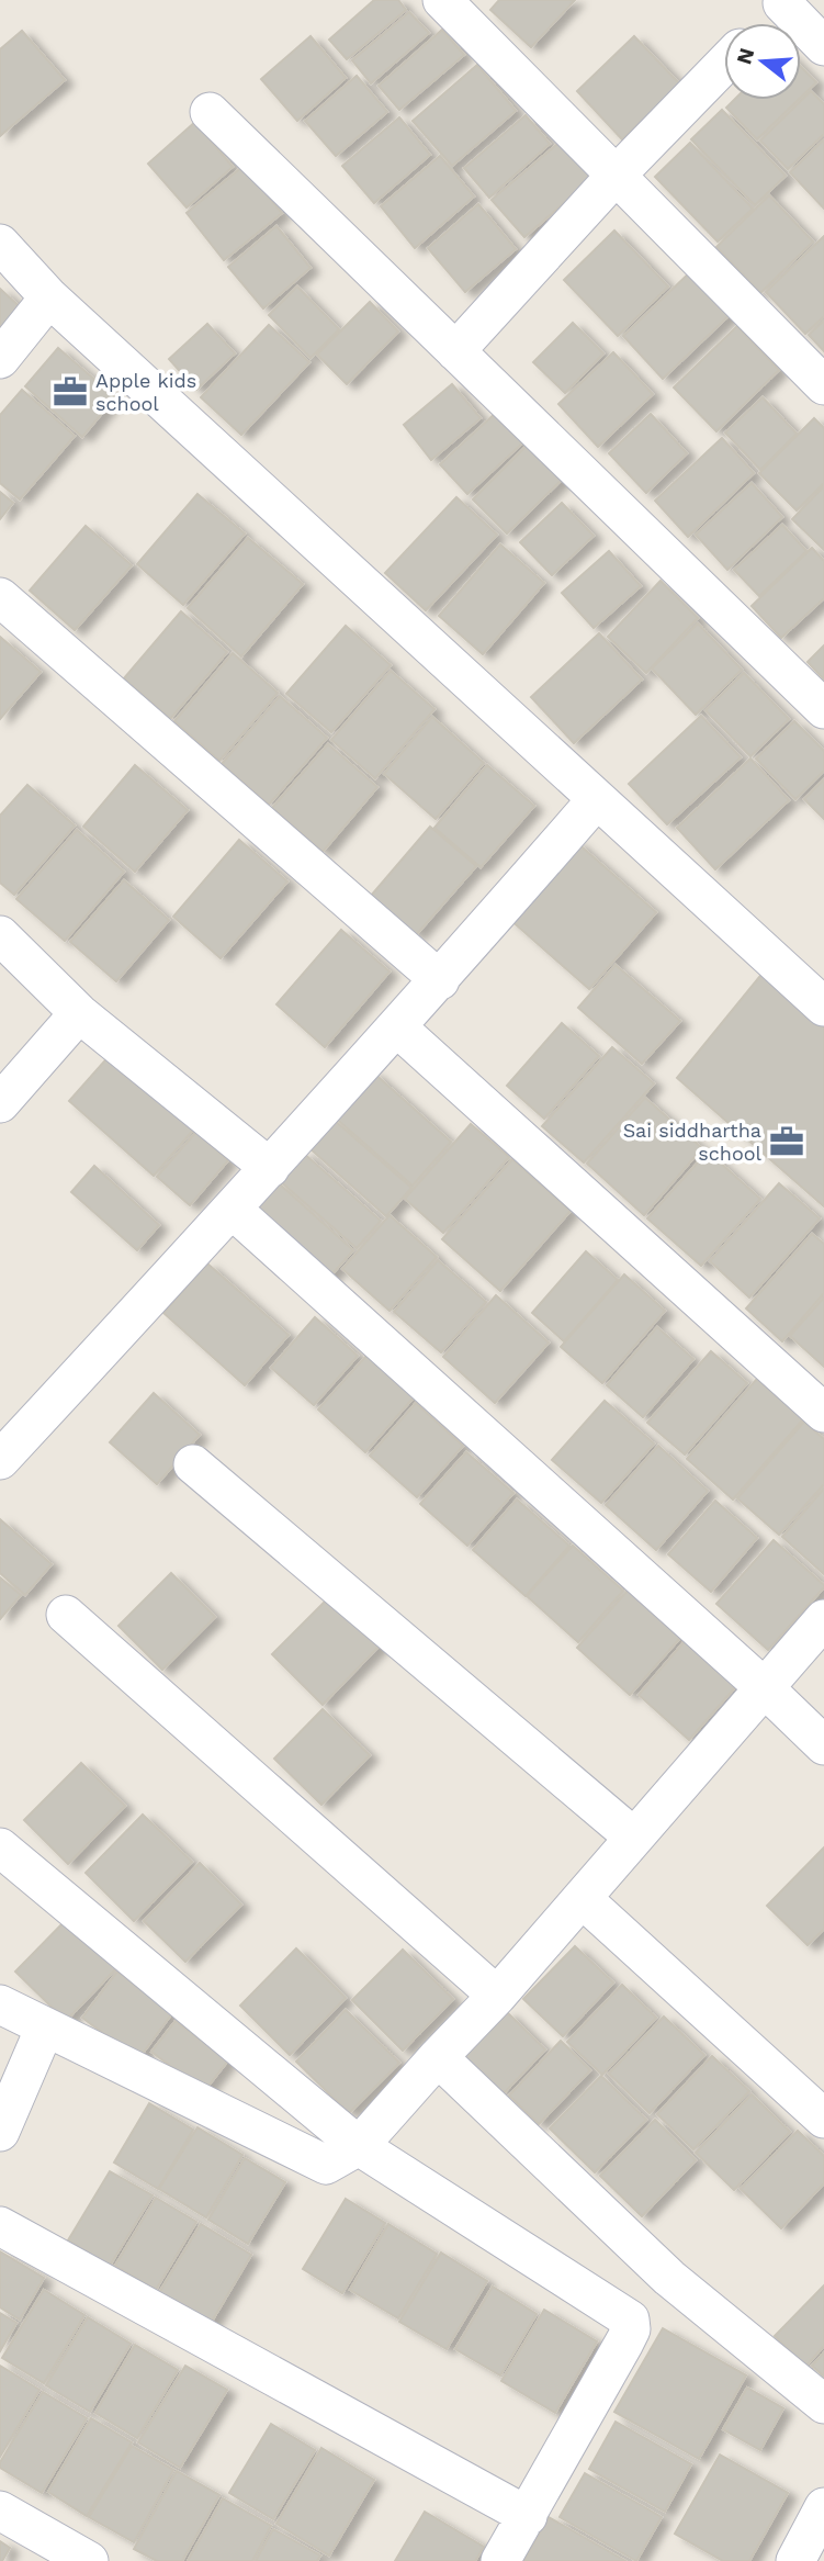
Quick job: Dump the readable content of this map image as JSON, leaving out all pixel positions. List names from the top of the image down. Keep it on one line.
{"places":{"office":["Apple kids school","Sai siddhartha school"]},"north":"left"}
